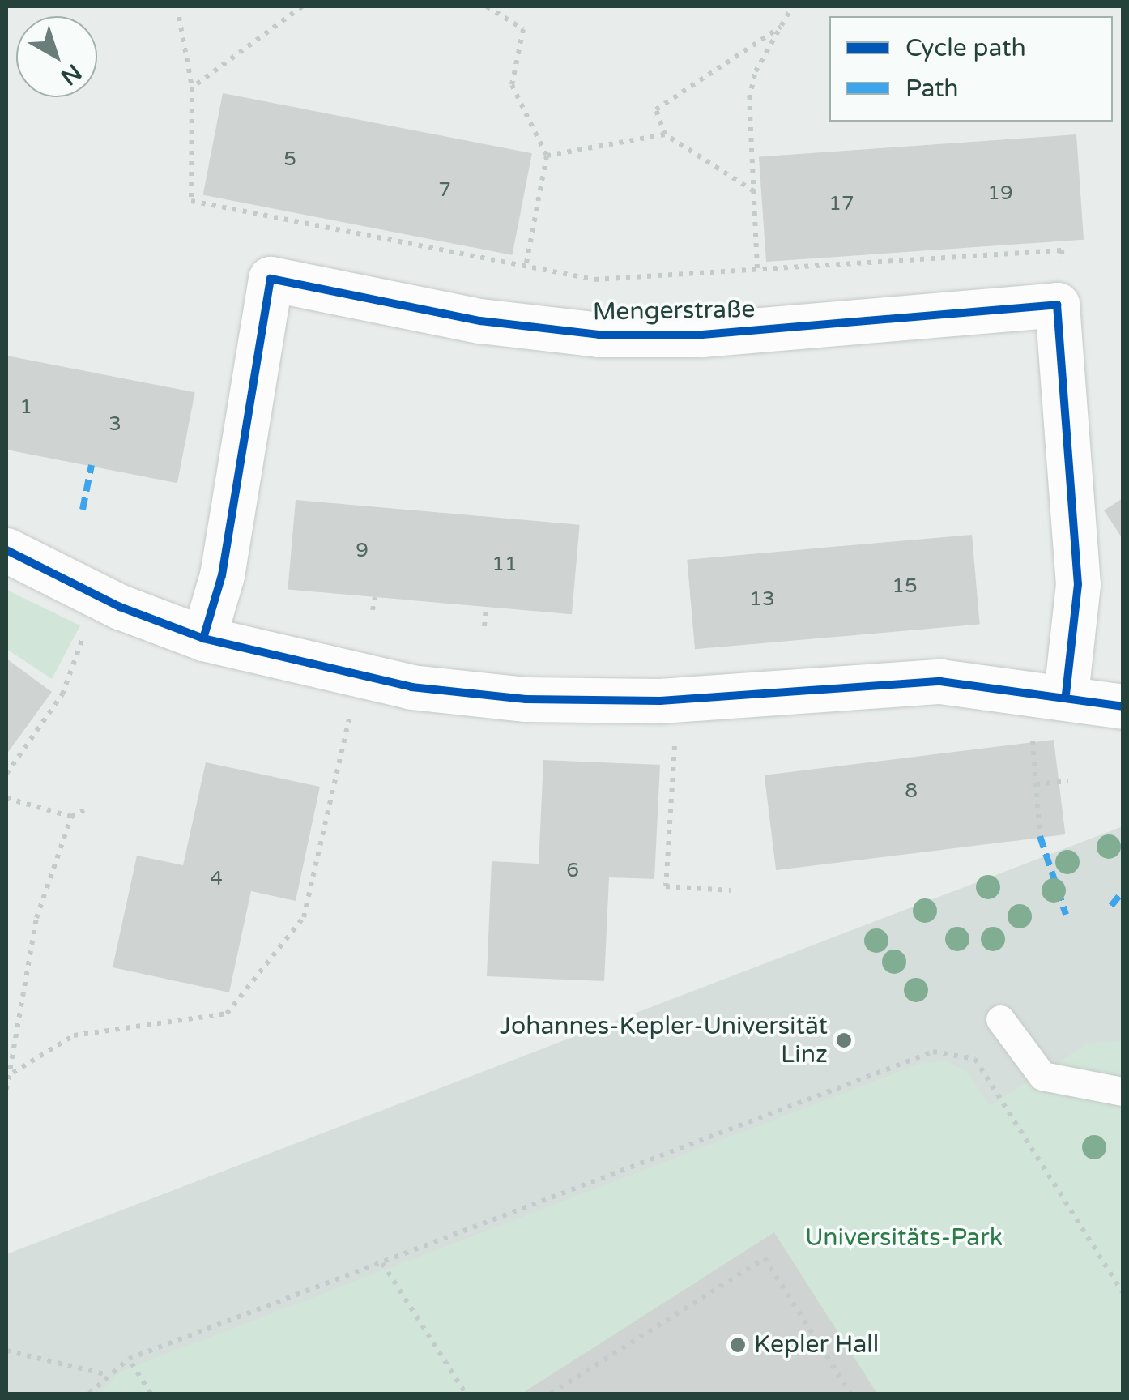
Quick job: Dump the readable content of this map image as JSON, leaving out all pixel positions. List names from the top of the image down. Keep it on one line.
{"streets":{"street":["Mengerstraße"]},"parks":["Universitäts-Park"],"places":["Johannes-Kepler-Universität Linz","Kepler Hall"],"house_numbers":["5","7","19","17","1","3","9","11","15","13","8","6","4"],"legend":["Cycle path","Path"],"north":"bottom right"}
